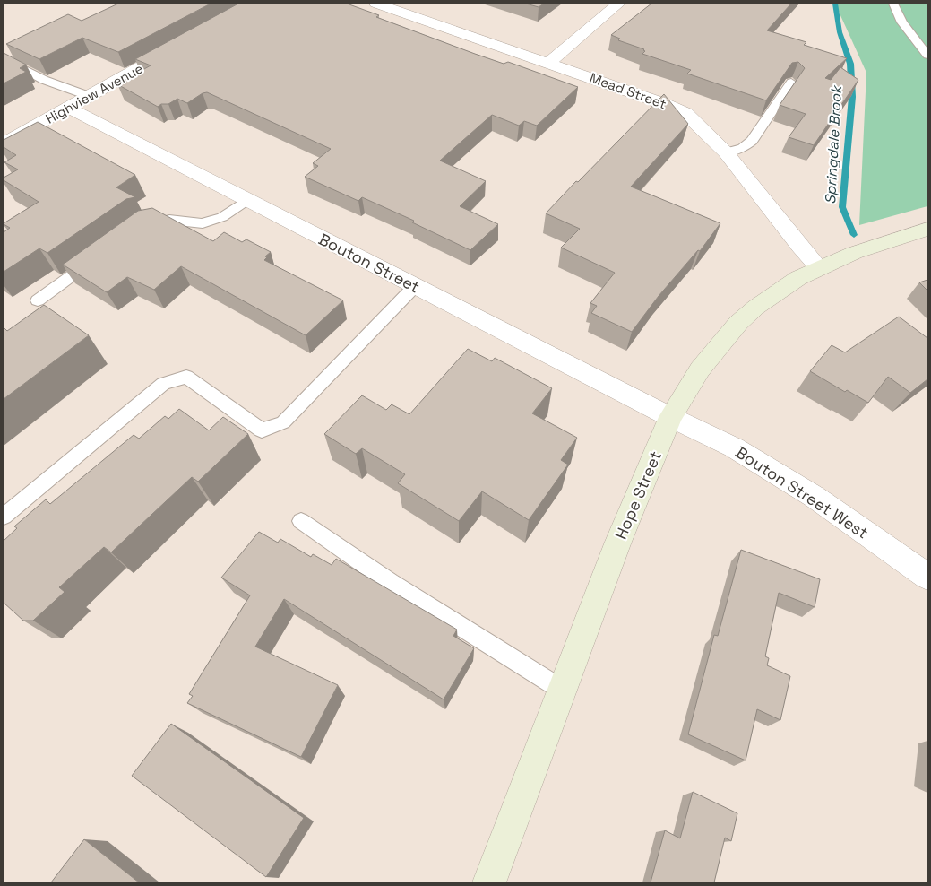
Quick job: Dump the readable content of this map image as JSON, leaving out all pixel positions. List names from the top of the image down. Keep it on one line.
{"streets":{"main road":["Hope Street"],"street":["Mead Street","Highview Avenue","Bouton Street","Bouton Street West"]},"crossings":[["Mead Street","Hope Street"],["Highview Avenue","Bouton Street"],["Bouton Street","Bouton Street West"],["Bouton Street","Hope Street"],["Bouton Street West","Hope Street"]],"water":["Springdale Brook"]}
